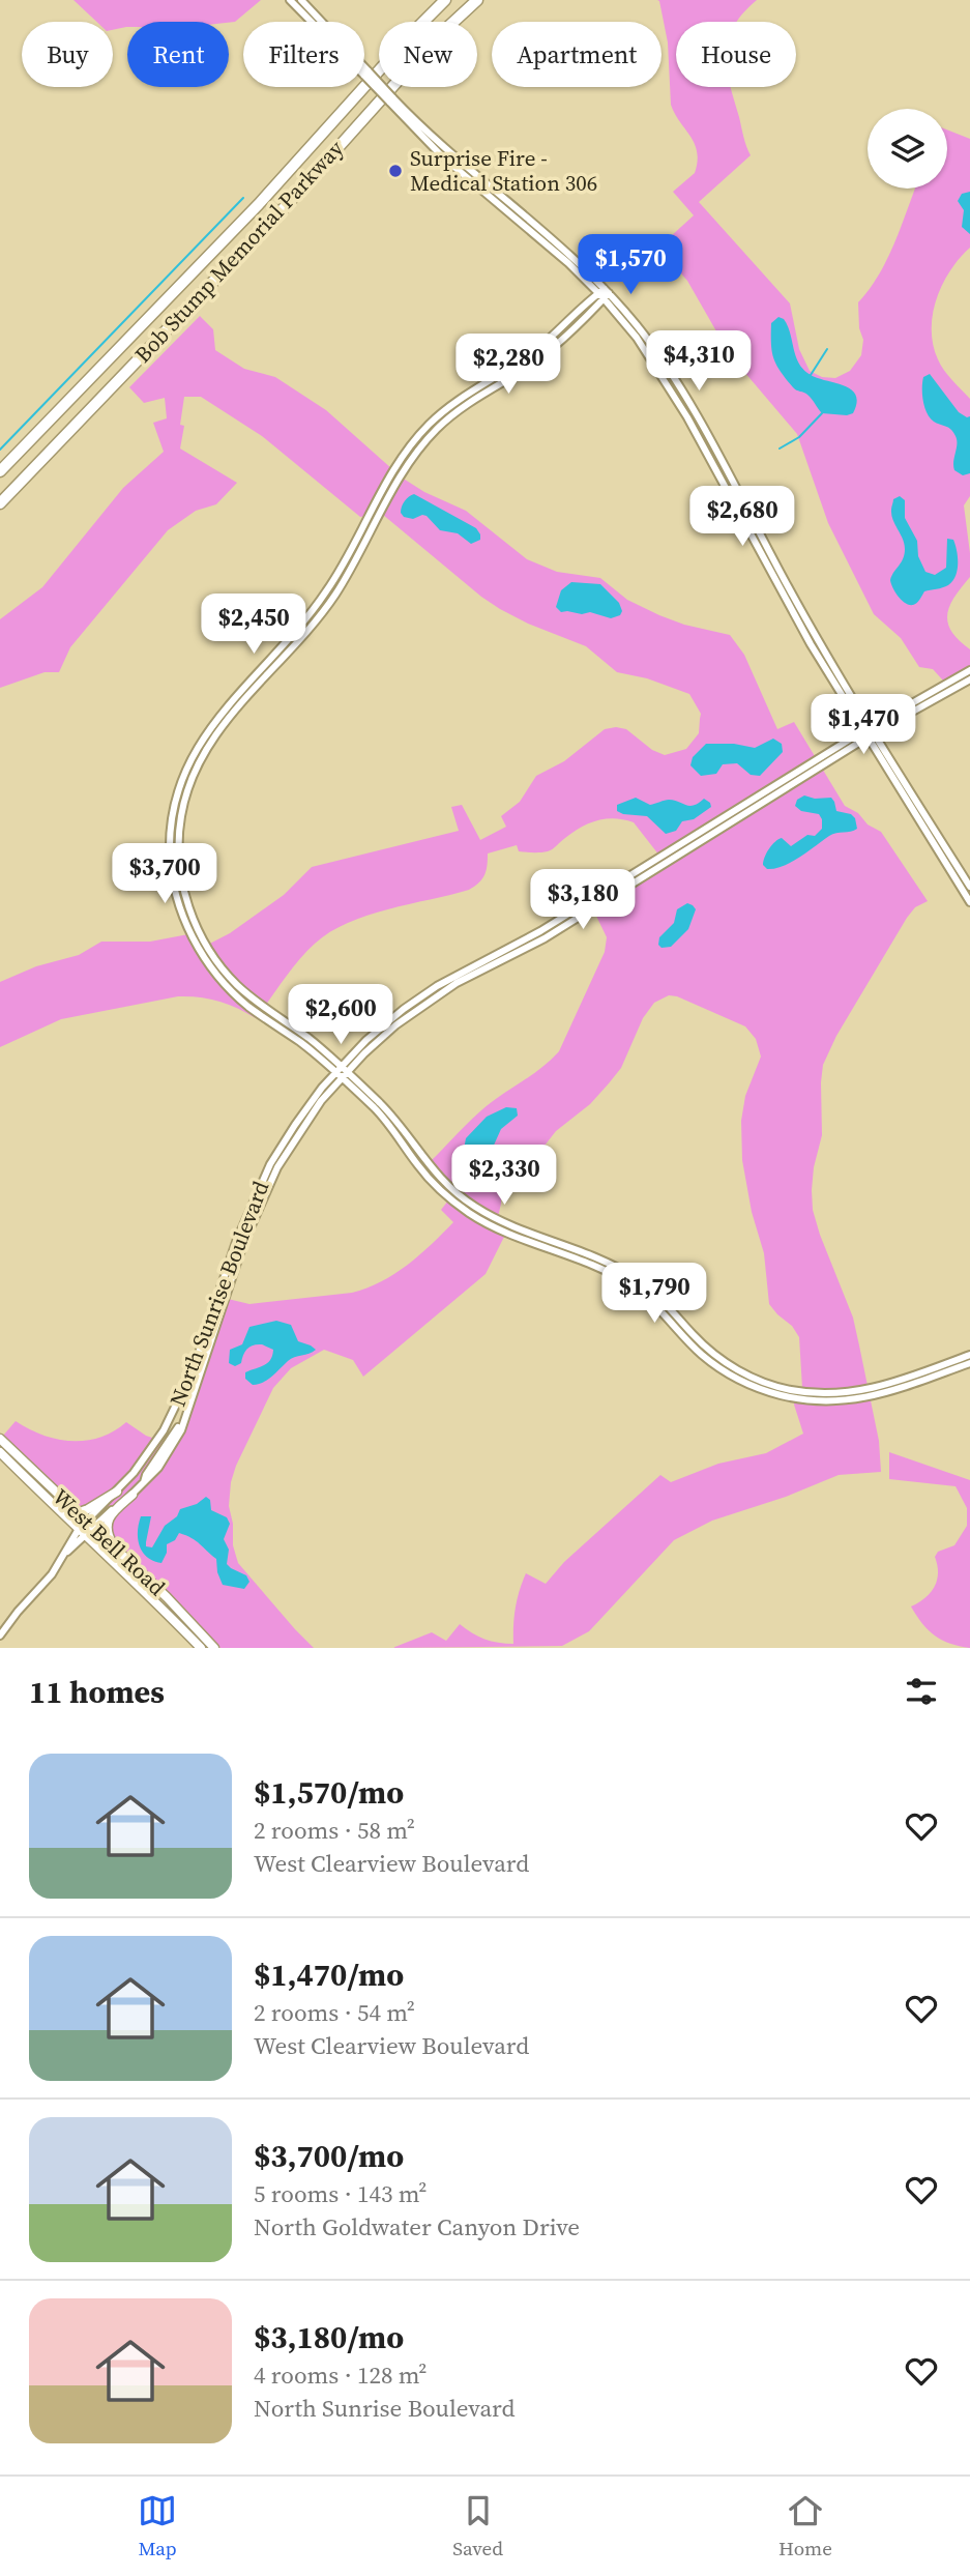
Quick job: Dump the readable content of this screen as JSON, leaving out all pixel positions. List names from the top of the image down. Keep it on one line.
{"streets":{"highway":["Bob Stump Memorial Parkway"],"main road":["West Bell Road"],"street":["North Sunrise Boulevard"]},"crossings":[["North Sunrise Boulevard","West Bell Road"]],"places":["Surprise Fire - Medical Station 306"],"page":{"chip":["Buy","Rent","Filters","New","Apartment","House"],"price":["$1,570","$4,310","$2,280","$2,680","$2,450","$1,470","$3,700","$3,180","$2,600","$2,330","$1,790"],"heading":"11 homes","list":[{"name":"$1,570/mo","note":"2 rooms · 58 m² · West Clearview Boulevard"},{"name":"$1,470/mo","note":"2 rooms · 54 m² · West Clearview Boulevard"},{"name":"$3,700/mo","note":"5 rooms · 143 m² · North Goldwater Canyon Drive"},{"name":"$3,180/mo","note":"4 rooms · 128 m² · North Sunrise Boulevard"}],"tabs":["Map","Saved","Home"]}}
